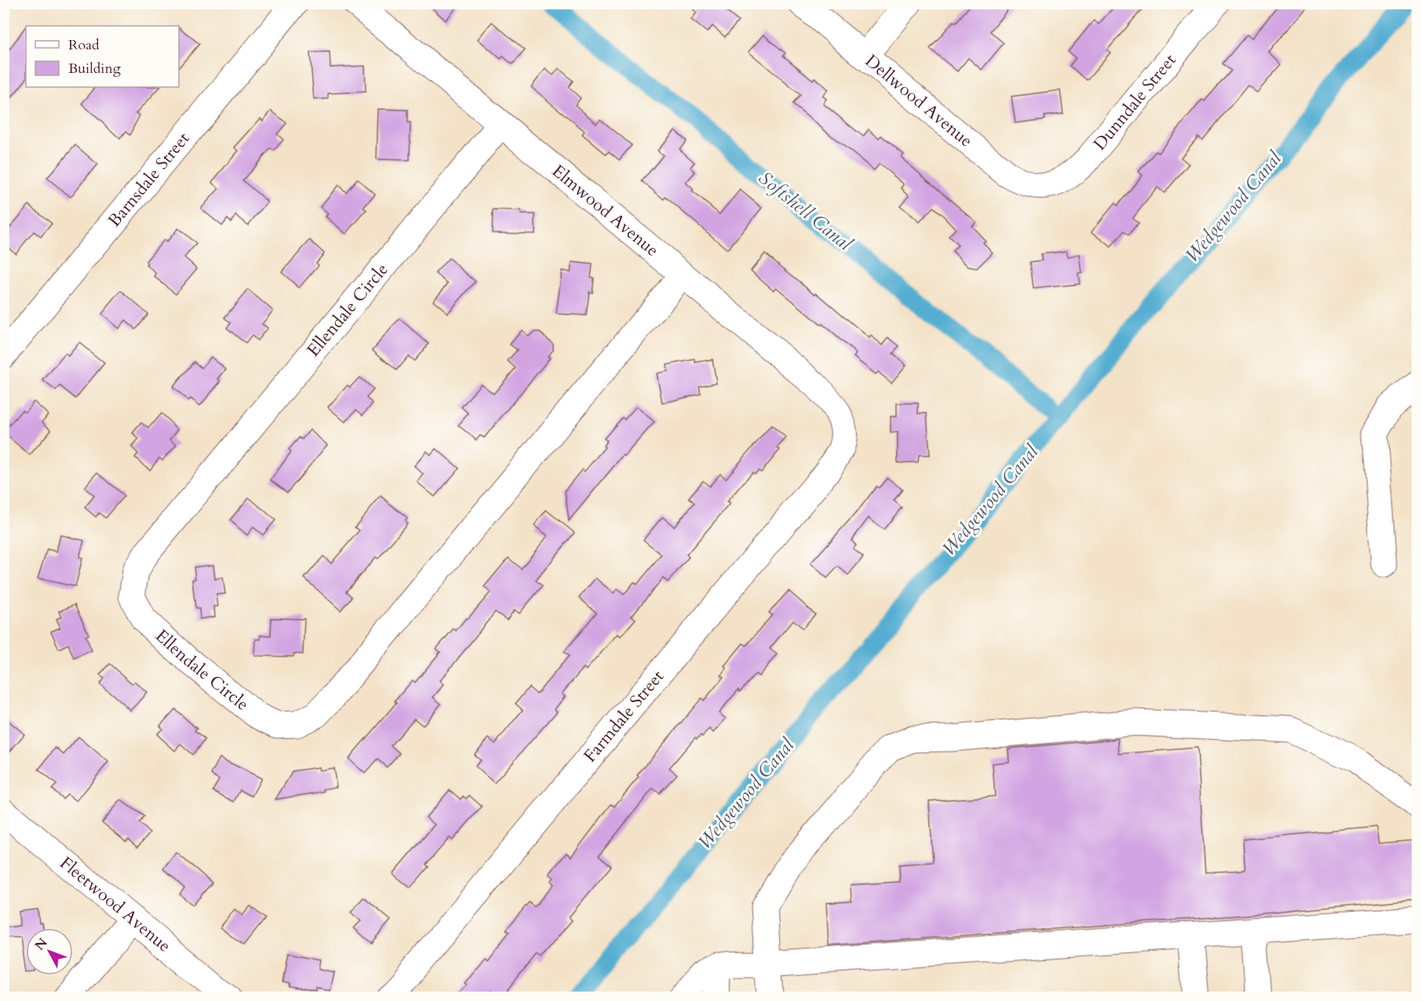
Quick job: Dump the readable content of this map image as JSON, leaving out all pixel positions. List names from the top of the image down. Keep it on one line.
{"streets":{"street":["Dellwood Avenue","Dunndale Street","Barnsdale Street","Elmwood Avenue","Ellendale Circle","Farmdale Street","Fleetwood Avenue"]},"crossings":[["Dellwood Avenue","Dunndale Street"],["Elmwood Avenue","Ellendale Circle"],["Elmwood Avenue","Farmdale Street"]],"water":["Wedgewood Canal","Softshell Canal"],"legend":["Road","Building"],"north":"top left"}
